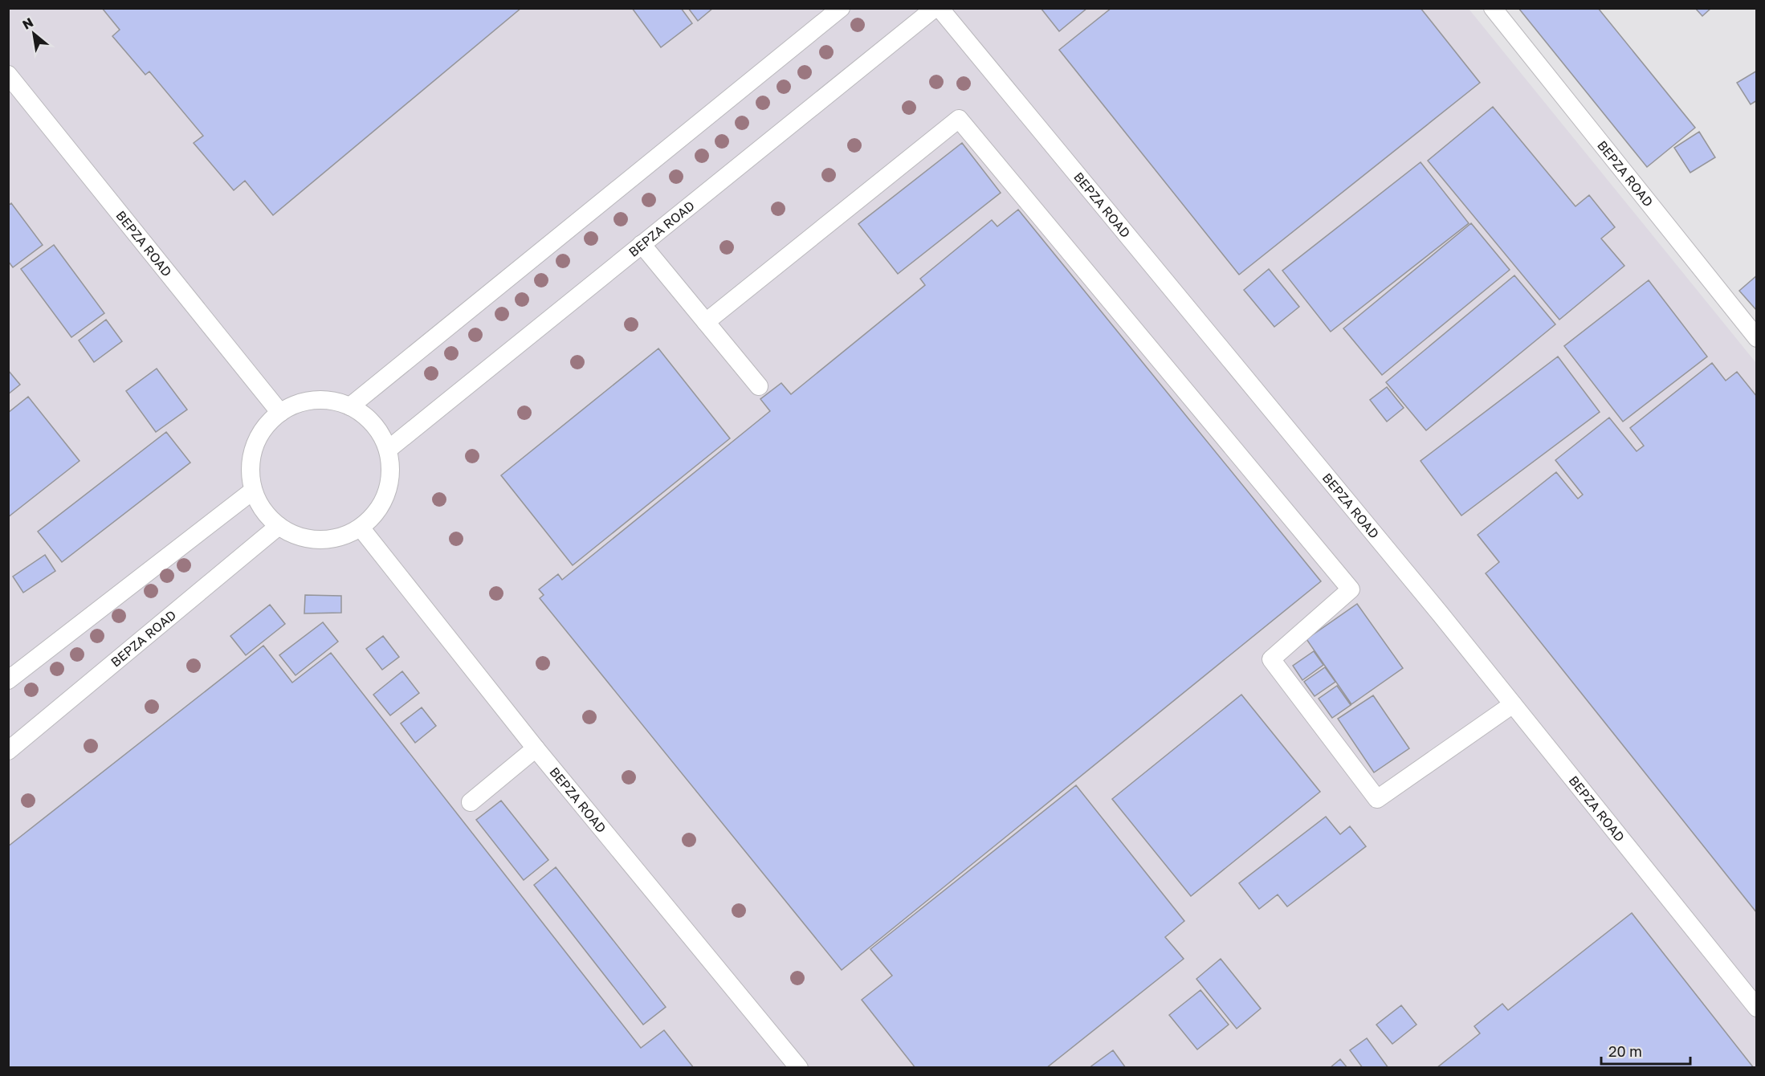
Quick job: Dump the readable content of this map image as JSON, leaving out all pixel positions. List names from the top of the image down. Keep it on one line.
{"streets":{"lane":["BEPZA ROAD"]},"scale_bar":"20 m","north":"top left"}
